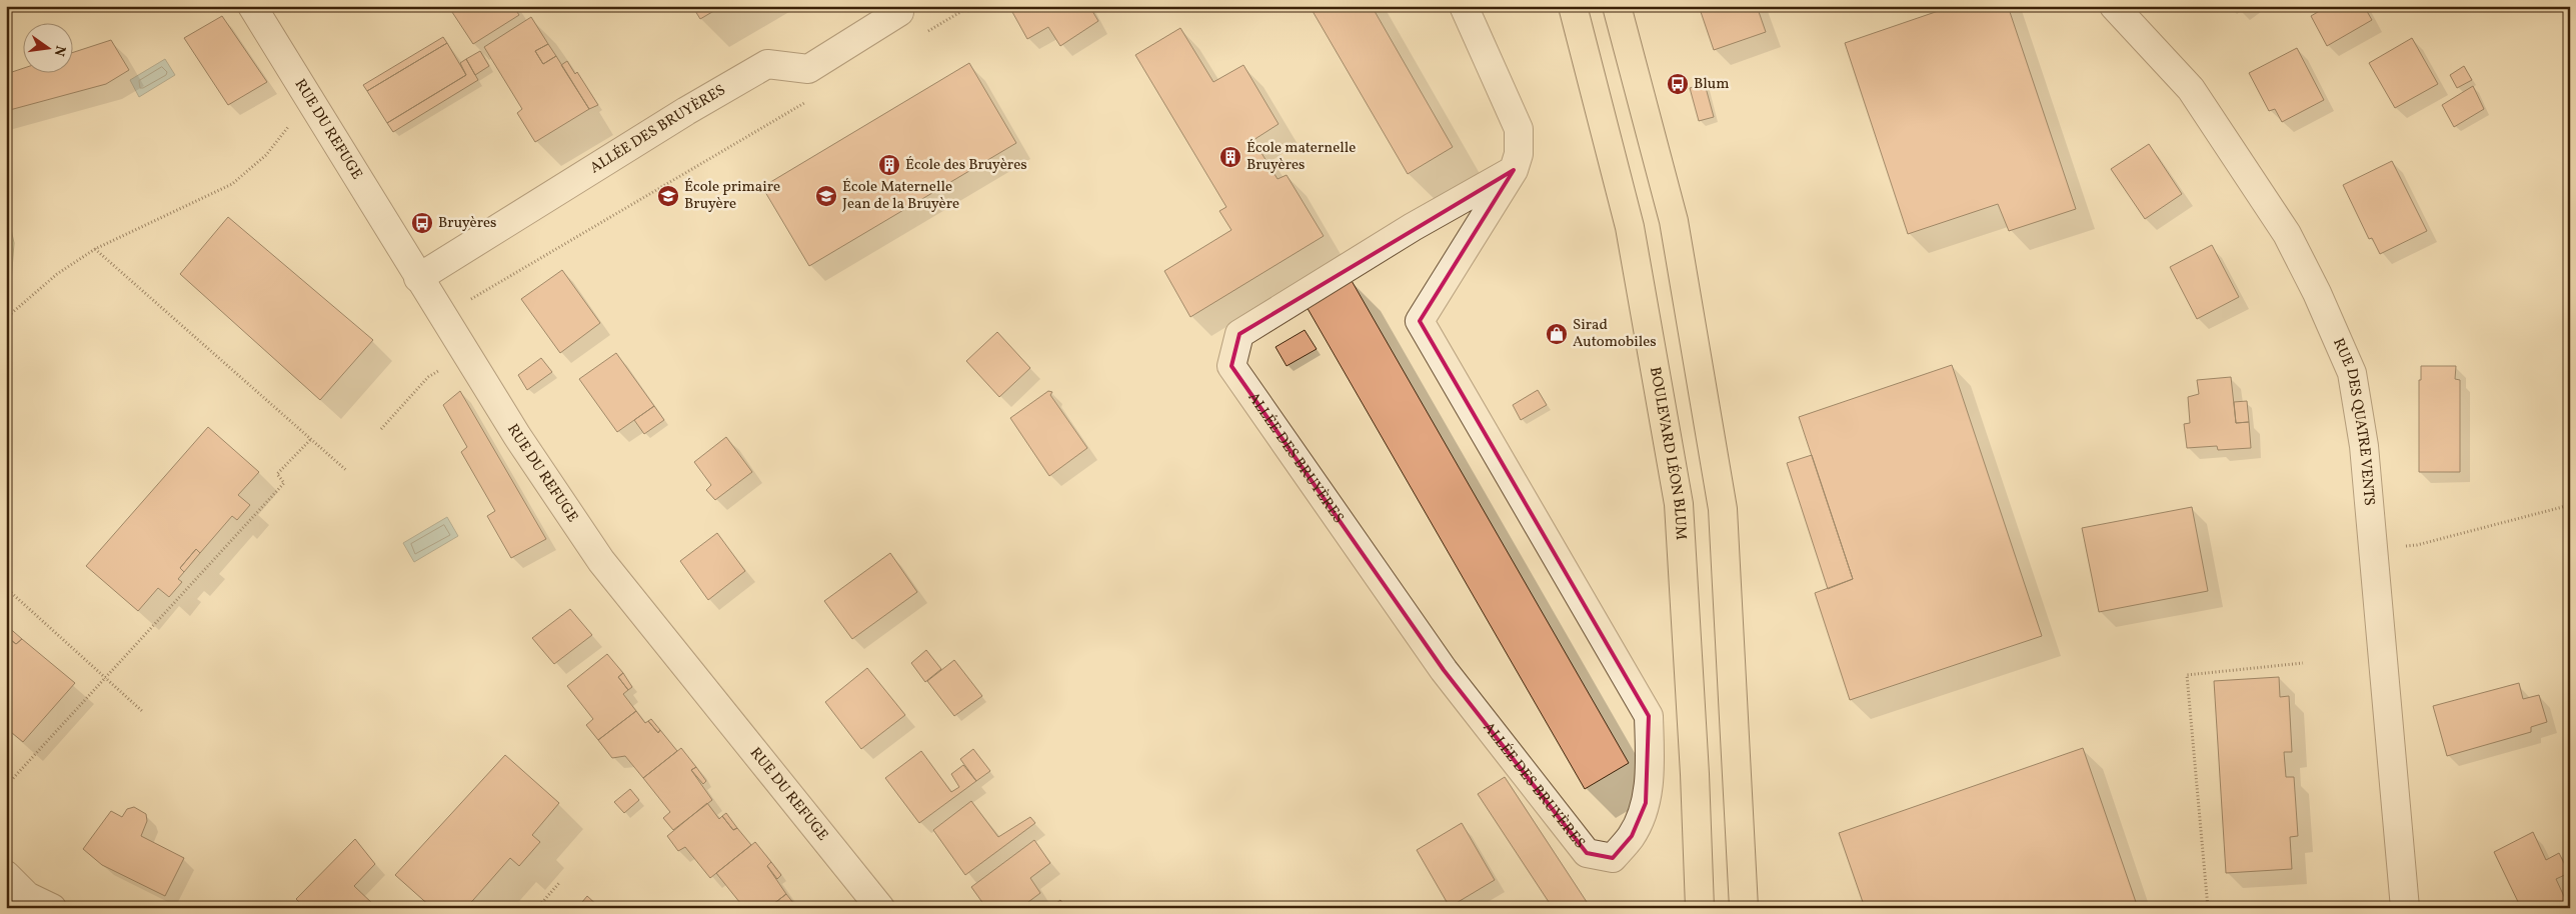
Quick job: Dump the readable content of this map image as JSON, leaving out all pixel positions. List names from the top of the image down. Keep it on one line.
{"streets":{"main road":["BOULEVARD LÉON BLUM"],"street":["ALLÉE DES BRUYÈRES","RUE DU REFUGE","RUE DES QUATRE VENTS"]},"crossings":[["ALLÉE DES BRUYÈRES","RUE DU REFUGE"]],"places":{"bus stop":["Blum","Bruyères"],"building":["École maternelle Bruyères","École des Bruyères"],"school or university":["École primaire Bruyère","École Maternelle Jean de la Bruyère"],"shop":["Sirad Automobiles"]},"north":"right"}
